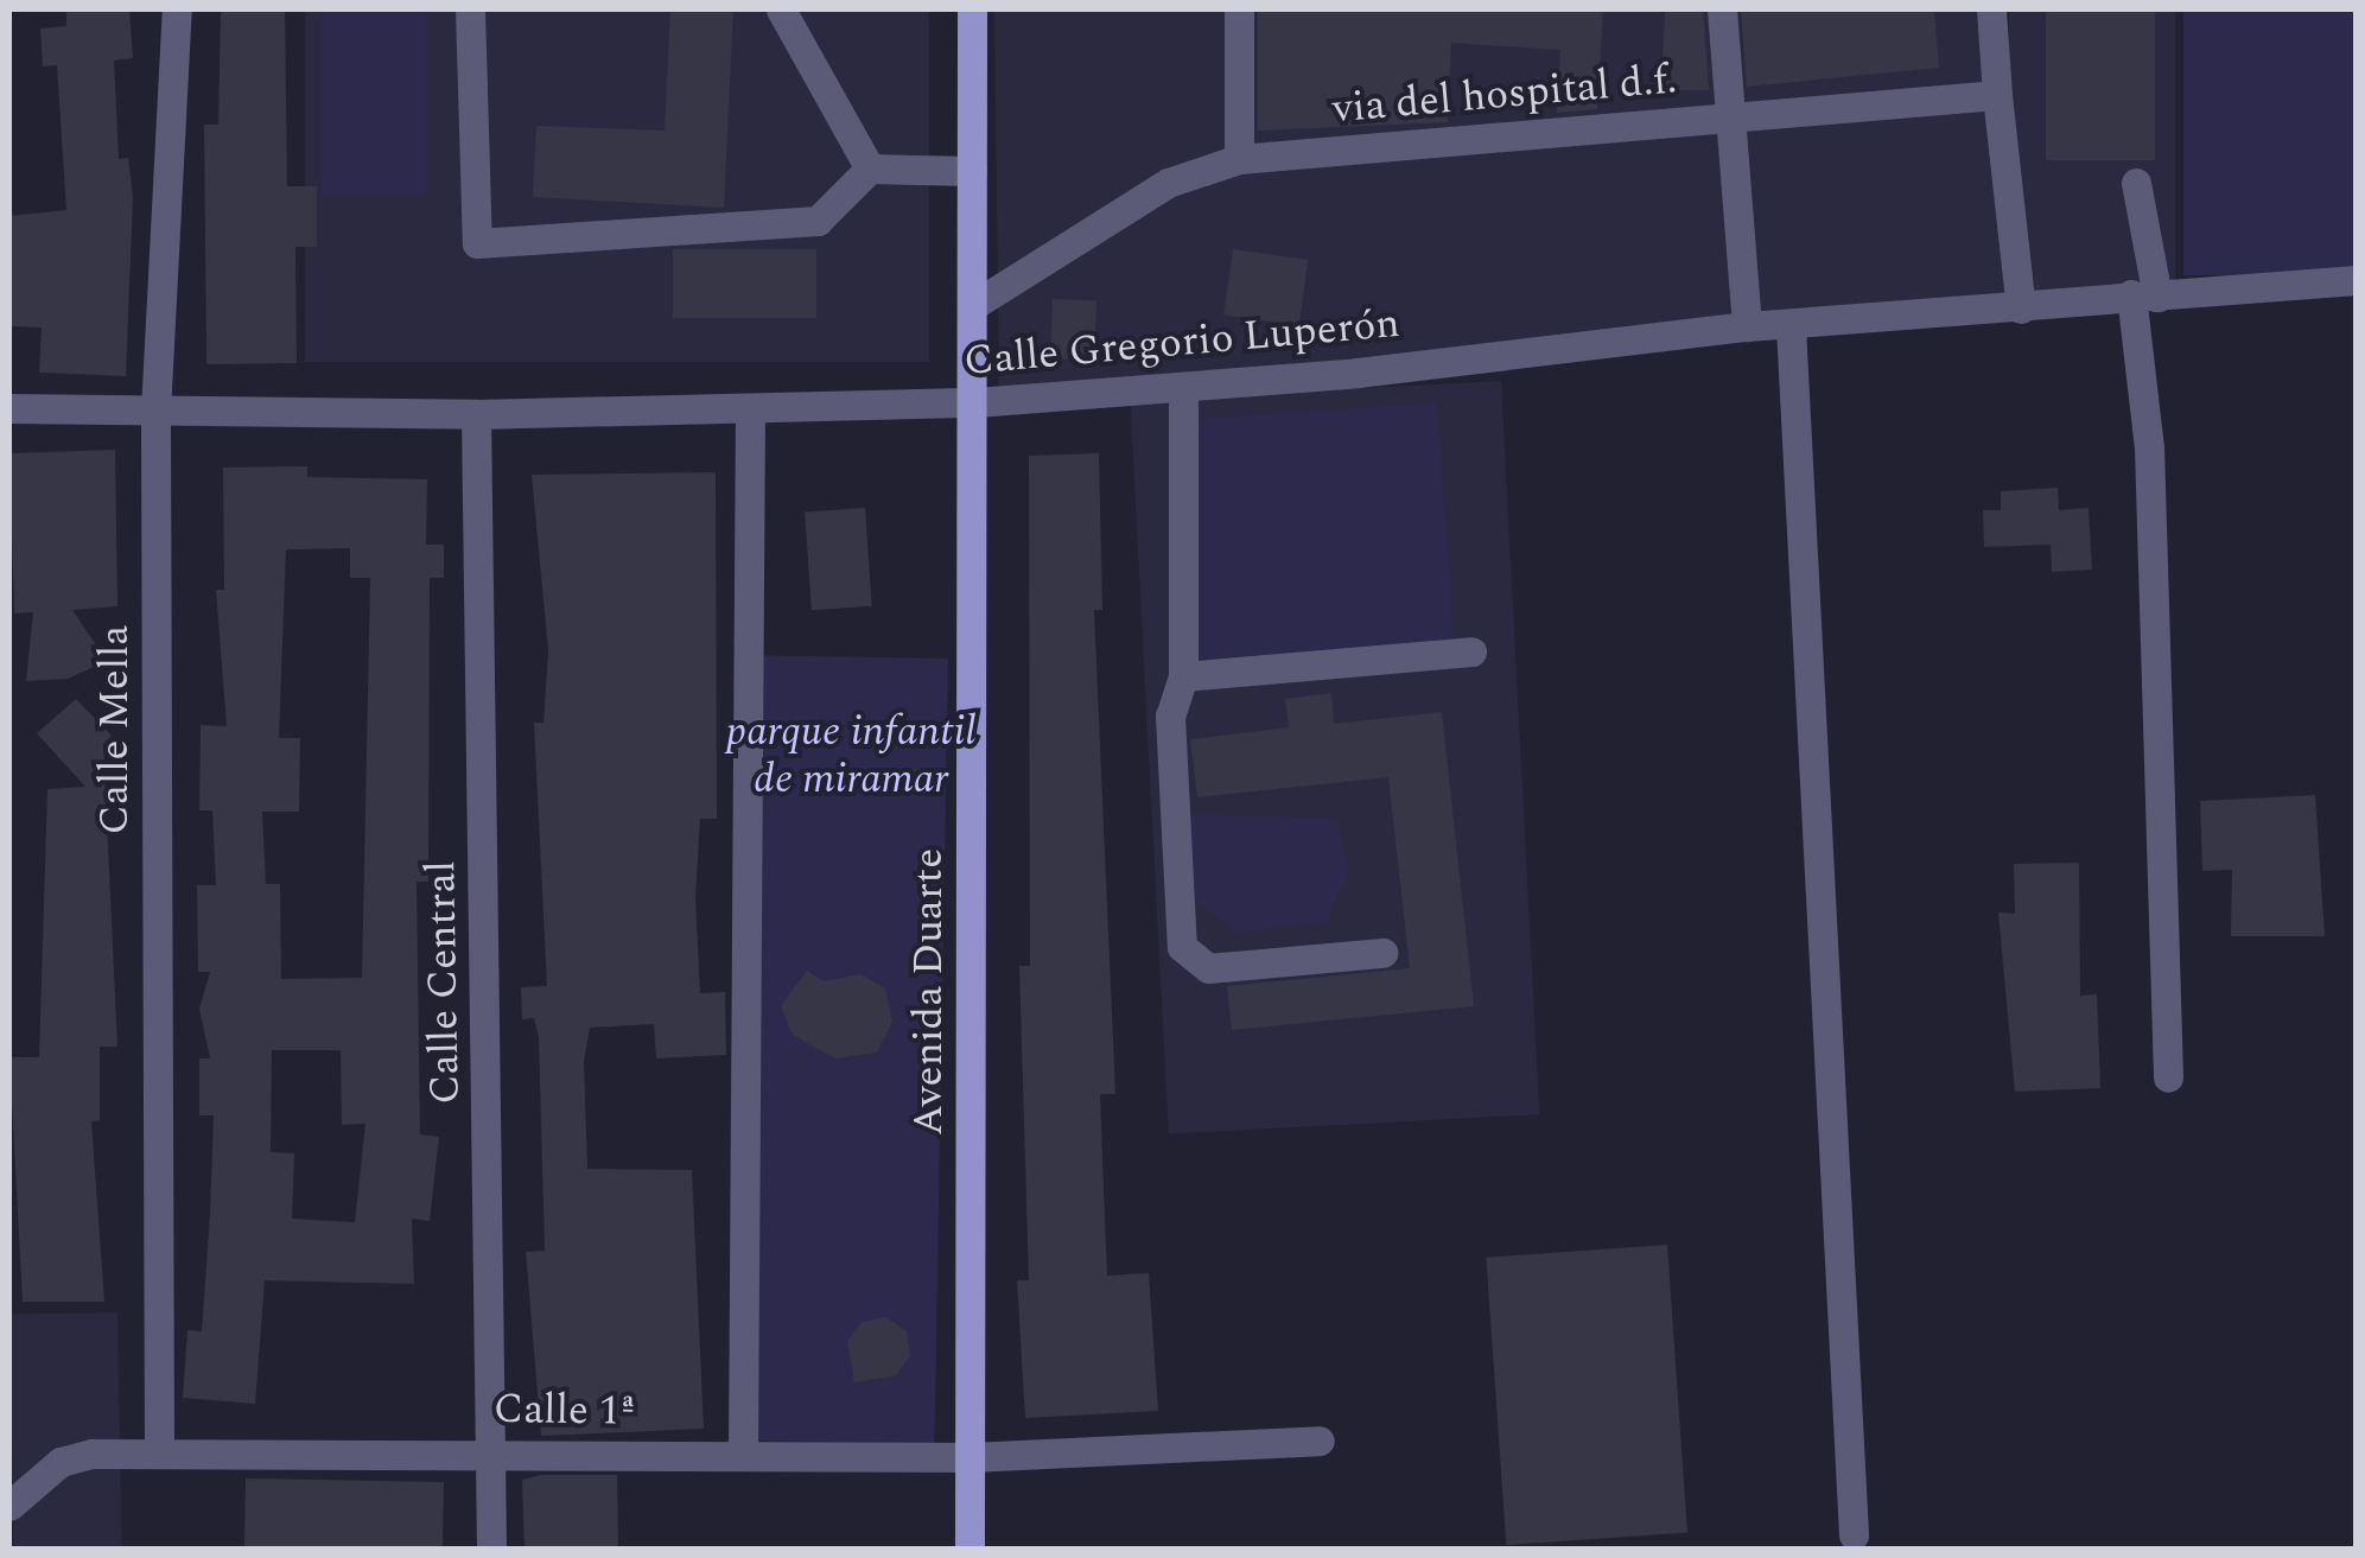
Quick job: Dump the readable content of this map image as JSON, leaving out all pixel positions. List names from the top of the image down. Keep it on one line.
{"streets":{"main road":["Avenida Duarte"],"street":["via del hospital d.f.","Calle Gregorio Luperón","Calle Mella","Calle Central","Calle 1ª"]},"crossings":[["via del hospital d.f.","Avenida Duarte"],["Calle Gregorio Luperón","Calle Mella"],["Calle Gregorio Luperón","Calle Central"],["Calle Gregorio Luperón","Avenida Duarte"],["Calle Mella","Calle 1ª"],["Calle Central","Calle 1ª"],["Avenida Duarte","Calle 1ª"]],"parks":["parque infantil de miramar"]}
